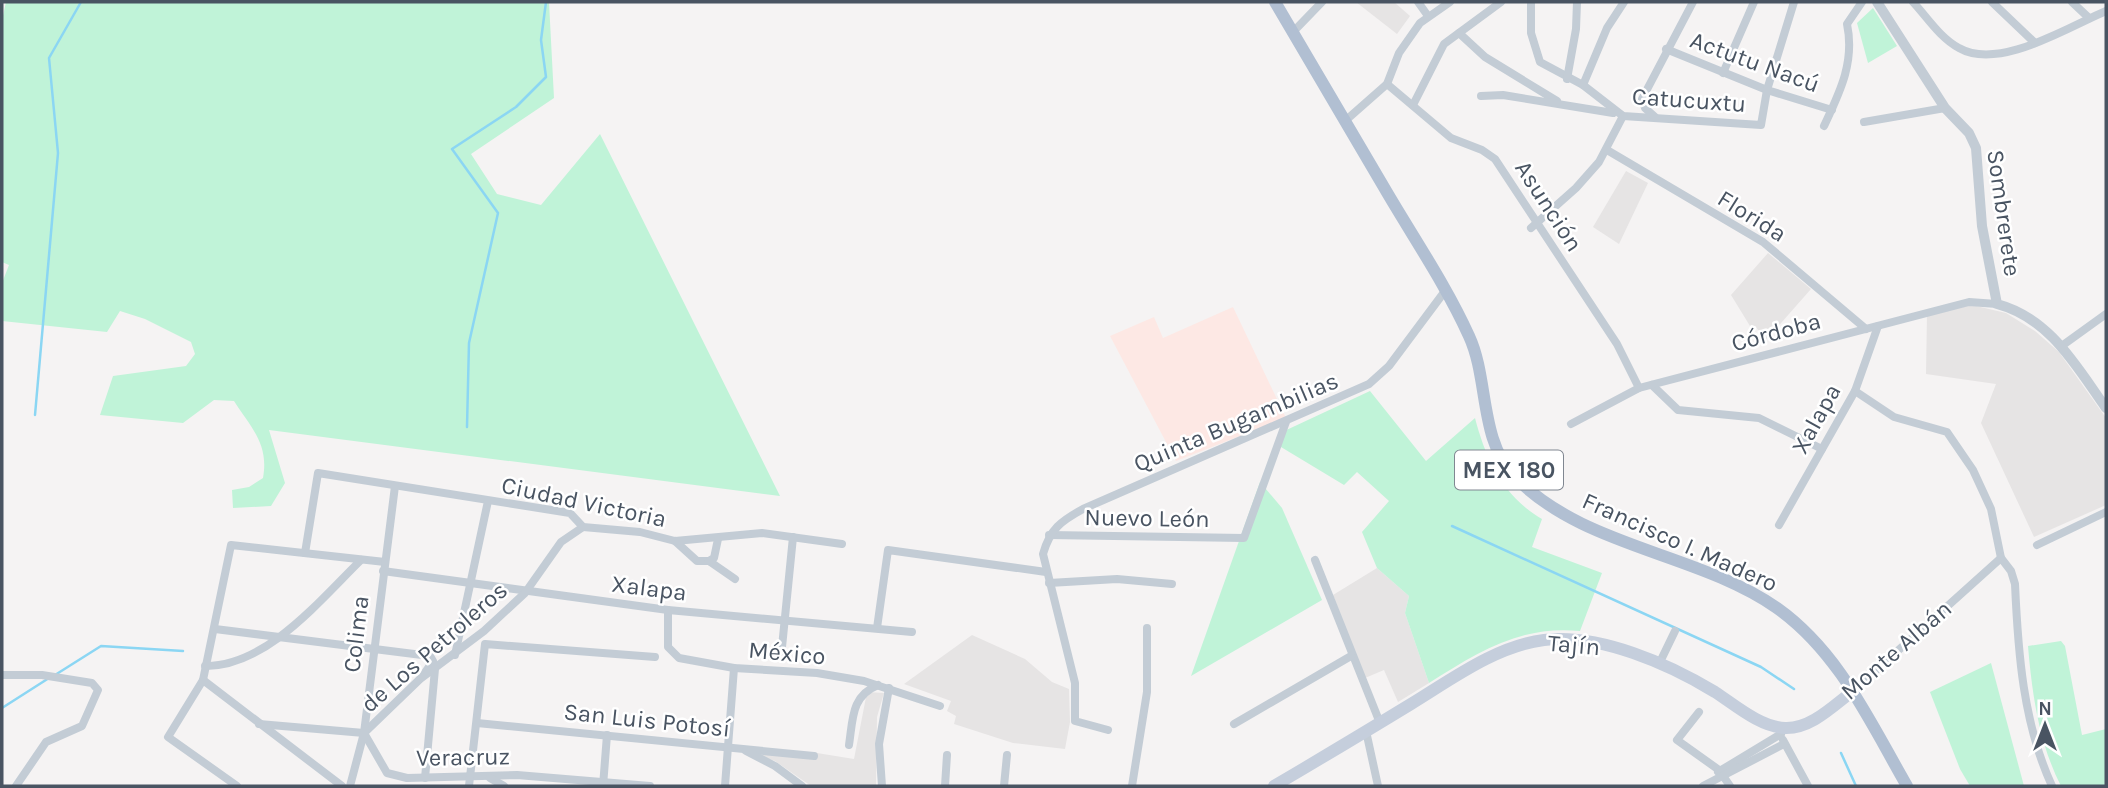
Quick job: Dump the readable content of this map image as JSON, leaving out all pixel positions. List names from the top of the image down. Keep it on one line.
{"streets":{"main road":["MEX 180","Francisco I. Madero","Tajín","Monte Albán"],"street":["Actutu Nacú","Catucuxtu","Asunción","Sombrerete","Florida","Córdoba","Xalapa","Quinta Bugambilias","Ciudad Victoria","Nuevo León","Colima","de Los Petroleros","México","San Luis Potosí","Veracruz"]},"crossings":[["Actutu Nacú","Catucuxtu"],["Asunción","Córdoba"],["Sombrerete","Córdoba"],["Florida","Córdoba"],["Córdoba","Xalapa"],["Xalapa","Ciudad Victoria"],["Xalapa","Colima"],["Xalapa","de Los Petroleros"],["Xalapa","México"],["Quinta Bugambilias","Nuevo León"],["Quinta Bugambilias","Francisco I. Madero"],["Ciudad Victoria","Colima"],["Ciudad Victoria","de Los Petroleros"],["Francisco I. Madero","Monte Albán"],["Colima","de Los Petroleros"],["Colima","Veracruz"],["Tajín","Monte Albán"],["de Los Petroleros","Veracruz"]],"north":"top"}
